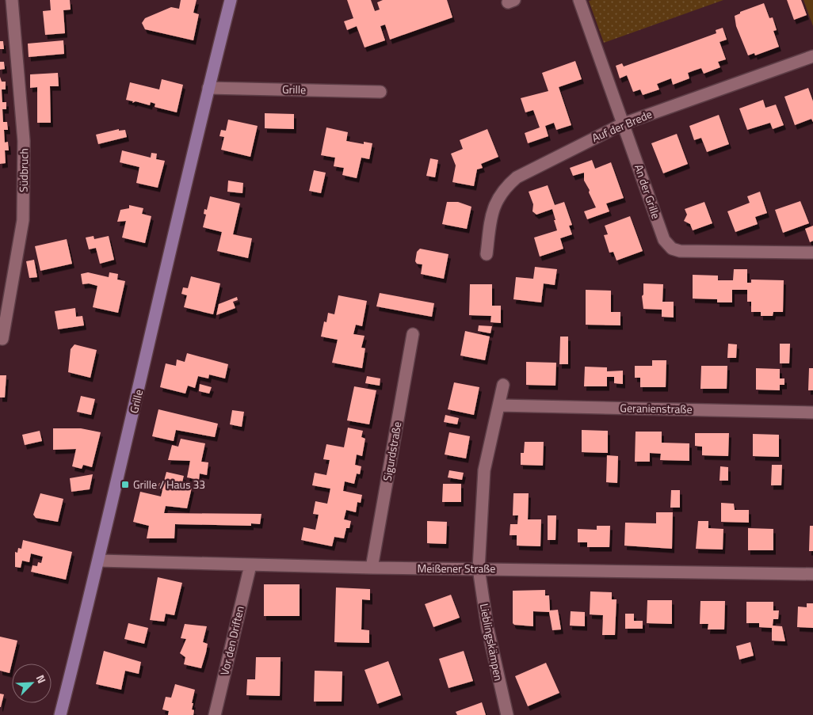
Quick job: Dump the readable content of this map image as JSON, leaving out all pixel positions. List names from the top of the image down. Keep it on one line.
{"streets":{"main road":["Grille"],"street":["Auf der Brede","Südbruch","An der Grille","Geranienstraße","Sigurdstraße","Meißener Straße","Vor den Driften","Lieblingskämpen"]},"crossings":[["Grille","Meißener Straße"],["Auf der Brede","An der Grille"],["Sigurdstraße","Meißener Straße"],["Meißener Straße","Vor den Driften"],["Meißener Straße","Lieblingskämpen"]],"places":{"transit":["Grille / Haus 33"]},"north":"top right"}
